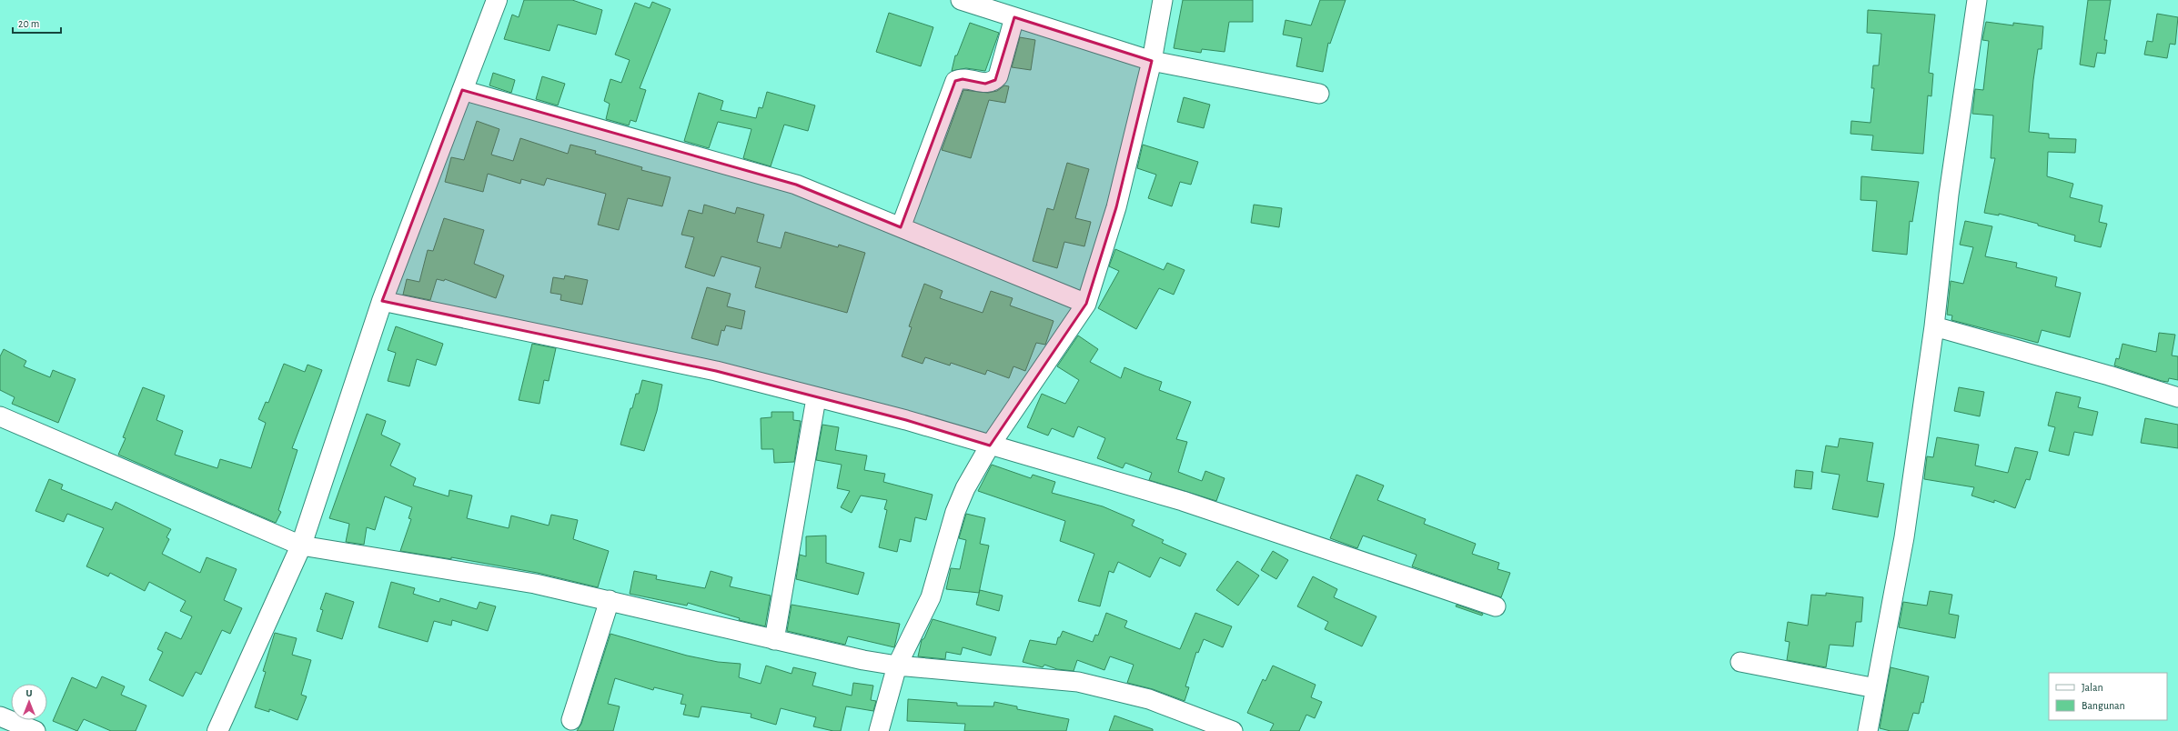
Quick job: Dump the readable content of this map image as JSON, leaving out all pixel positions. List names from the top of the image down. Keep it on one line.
{"legend":["Jalan","Bangunan"],"scale_bar":"20 m","north":"top"}
